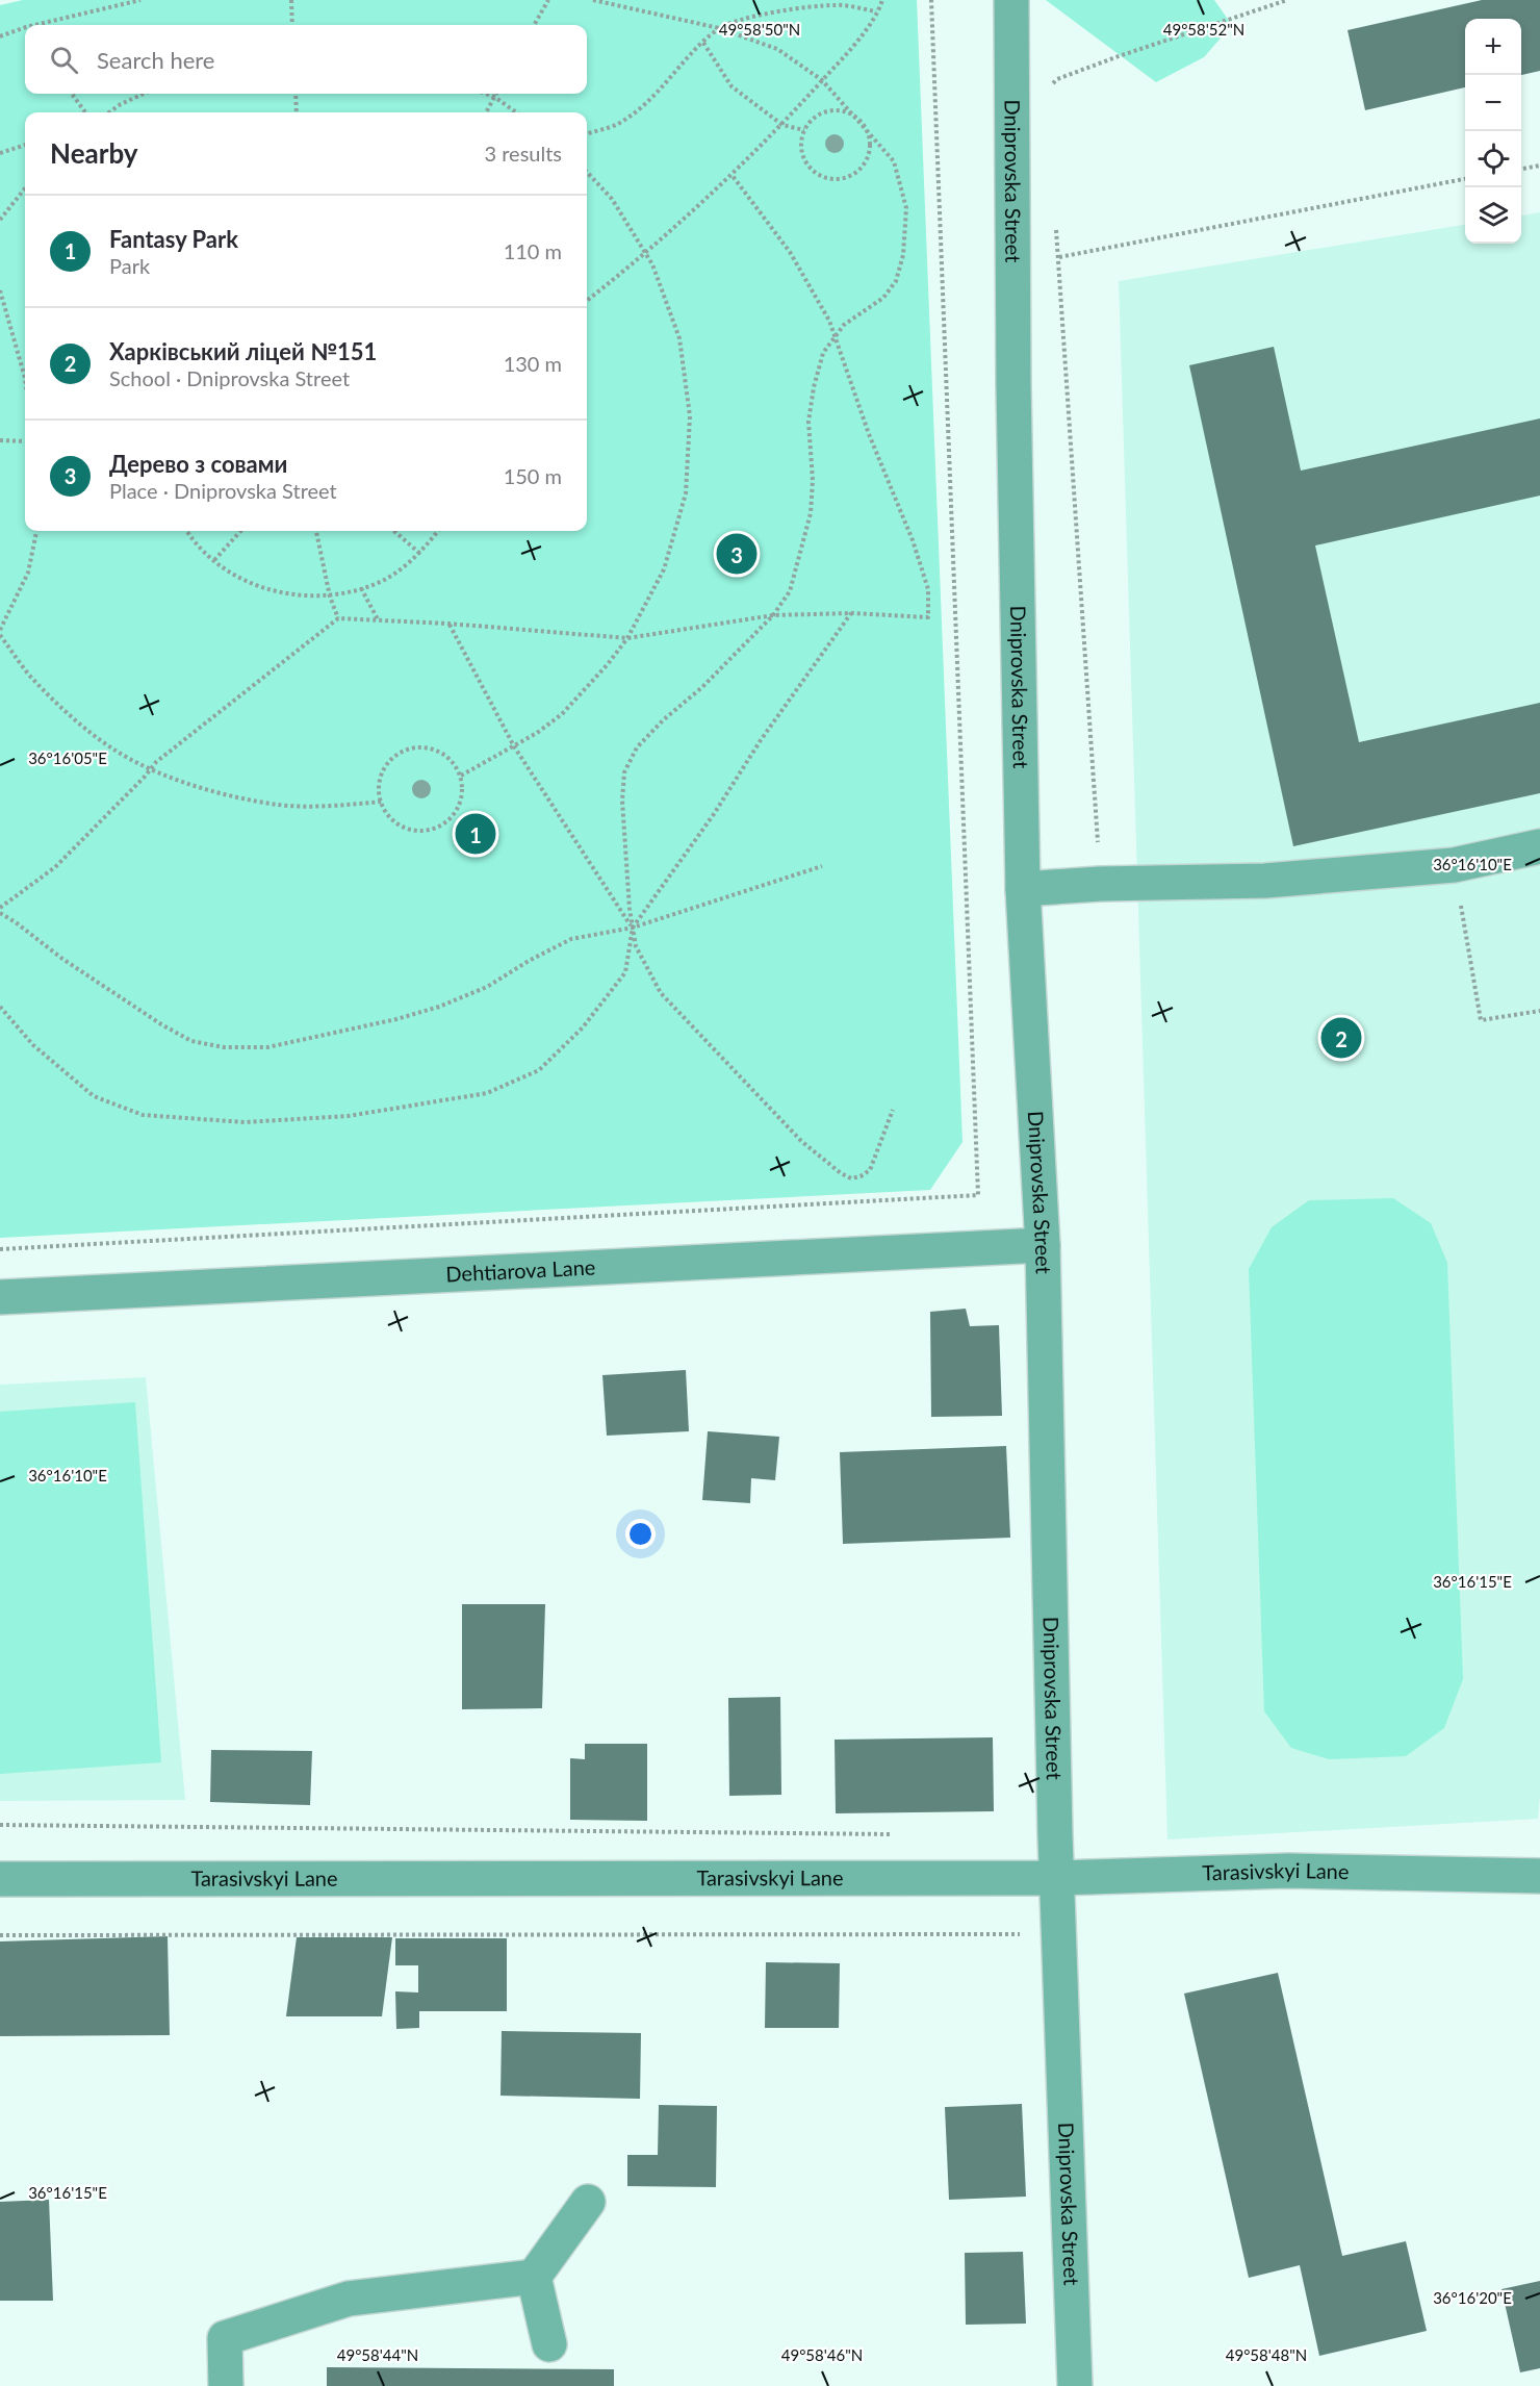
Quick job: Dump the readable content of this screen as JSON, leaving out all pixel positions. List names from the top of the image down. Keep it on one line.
{"streets":{"street":["Dniprovska Street","Dehtiarova Lane","Tarasivskyi Lane"]},"crossings":[["Dniprovska Street","Dehtiarova Lane"],["Dniprovska Street","Tarasivskyi Lane"]],"page":{"map_buttons":["+","−"],"search":"Search here","heading":["Nearby","3 results"],"list":[{"mark":"1","name":"Fantasy Park","note":"Park","value":"110 m"},{"mark":"2","name":"Харківський ліцей №151","note":"School · Dniprovska Street","value":"130 m"},{"mark":"3","name":"Дерево з совами","note":"Place · Dniprovska Street","value":"150 m"}],"pins":["3","1","2"]},"coordinates":["49°58'50\"N","49°58'52\"N","36°16'05\"E","36°16'10\"E","36°16'15\"E","36°16'20\"E","49°58'44\"N","49°58'46\"N","49°58'48\"N"]}
